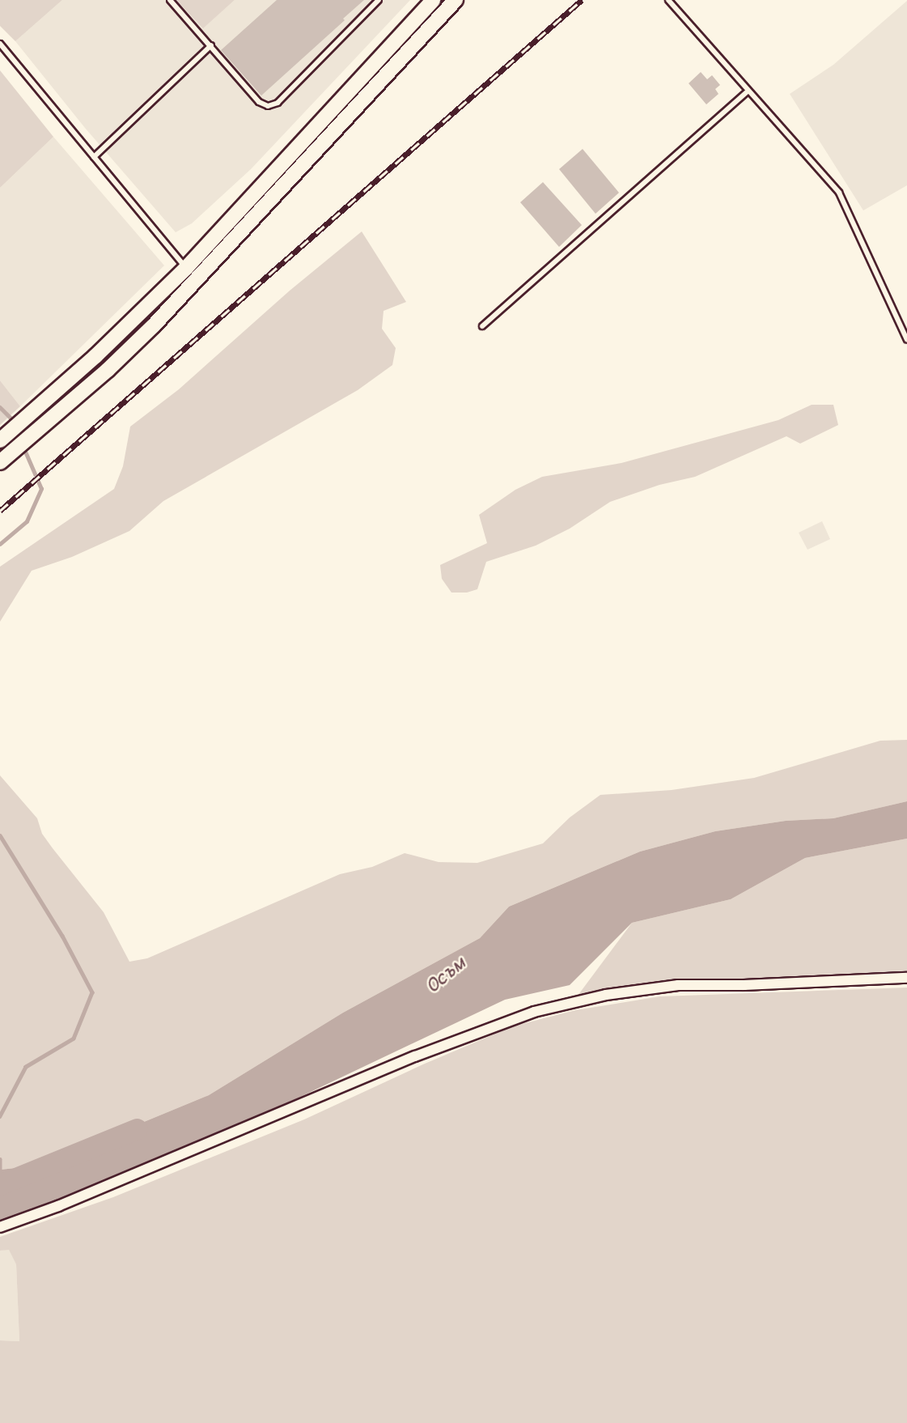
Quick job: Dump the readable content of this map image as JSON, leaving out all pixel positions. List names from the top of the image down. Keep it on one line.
{"water":["Осъм"]}
